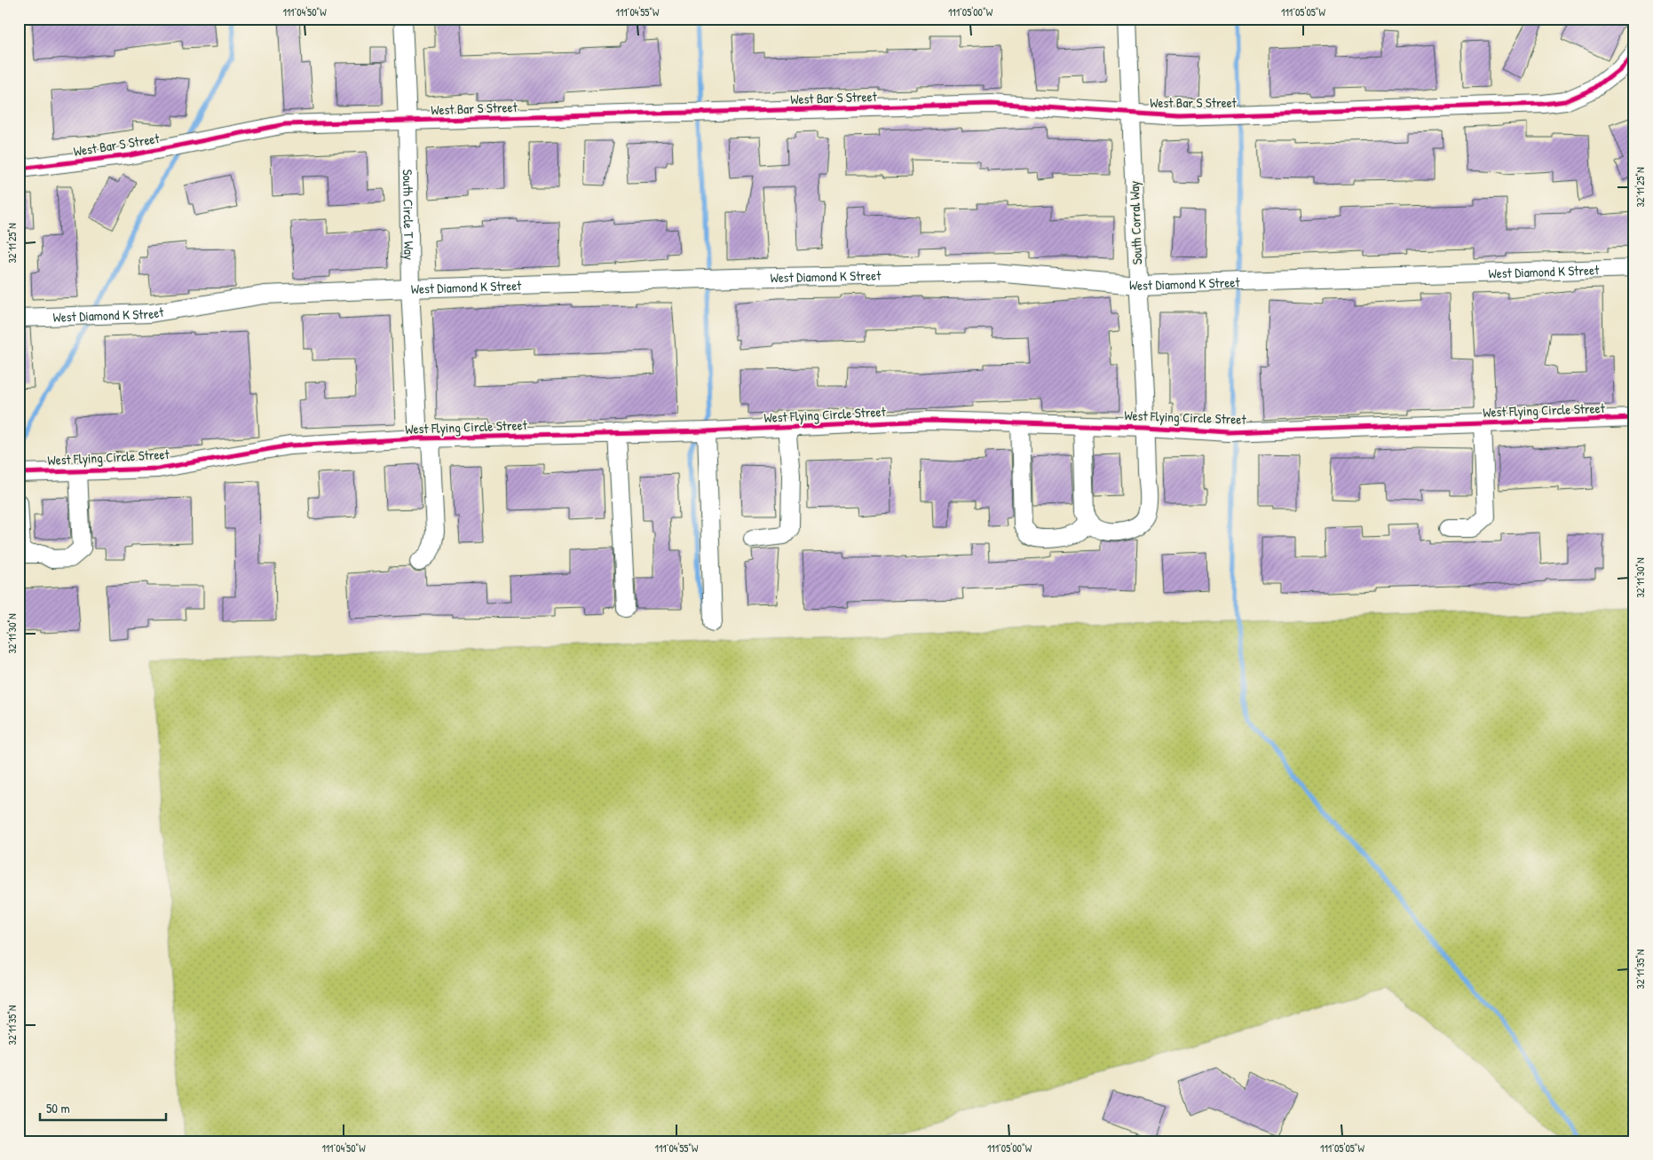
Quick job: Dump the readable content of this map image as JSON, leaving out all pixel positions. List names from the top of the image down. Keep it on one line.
{"streets":{"street":["West Bar S Street","South Circle T Way","South Corral Way","West Diamond K Street","West Flying Circle Street"]},"crossings":[["West Bar S Street","South Circle T Way"],["West Bar S Street","South Corral Way"],["South Circle T Way","West Diamond K Street"],["South Circle T Way","West Flying Circle Street"],["South Corral Way","West Diamond K Street"],["South Corral Way","West Flying Circle Street"]],"scale_bar":"50 m","coordinates":["111°04'50\"W","111°04'55\"W","111°05'00\"W","111°05'05\"W","32°11'25\"N","32°11'30\"N","32°11'35\"N"]}
